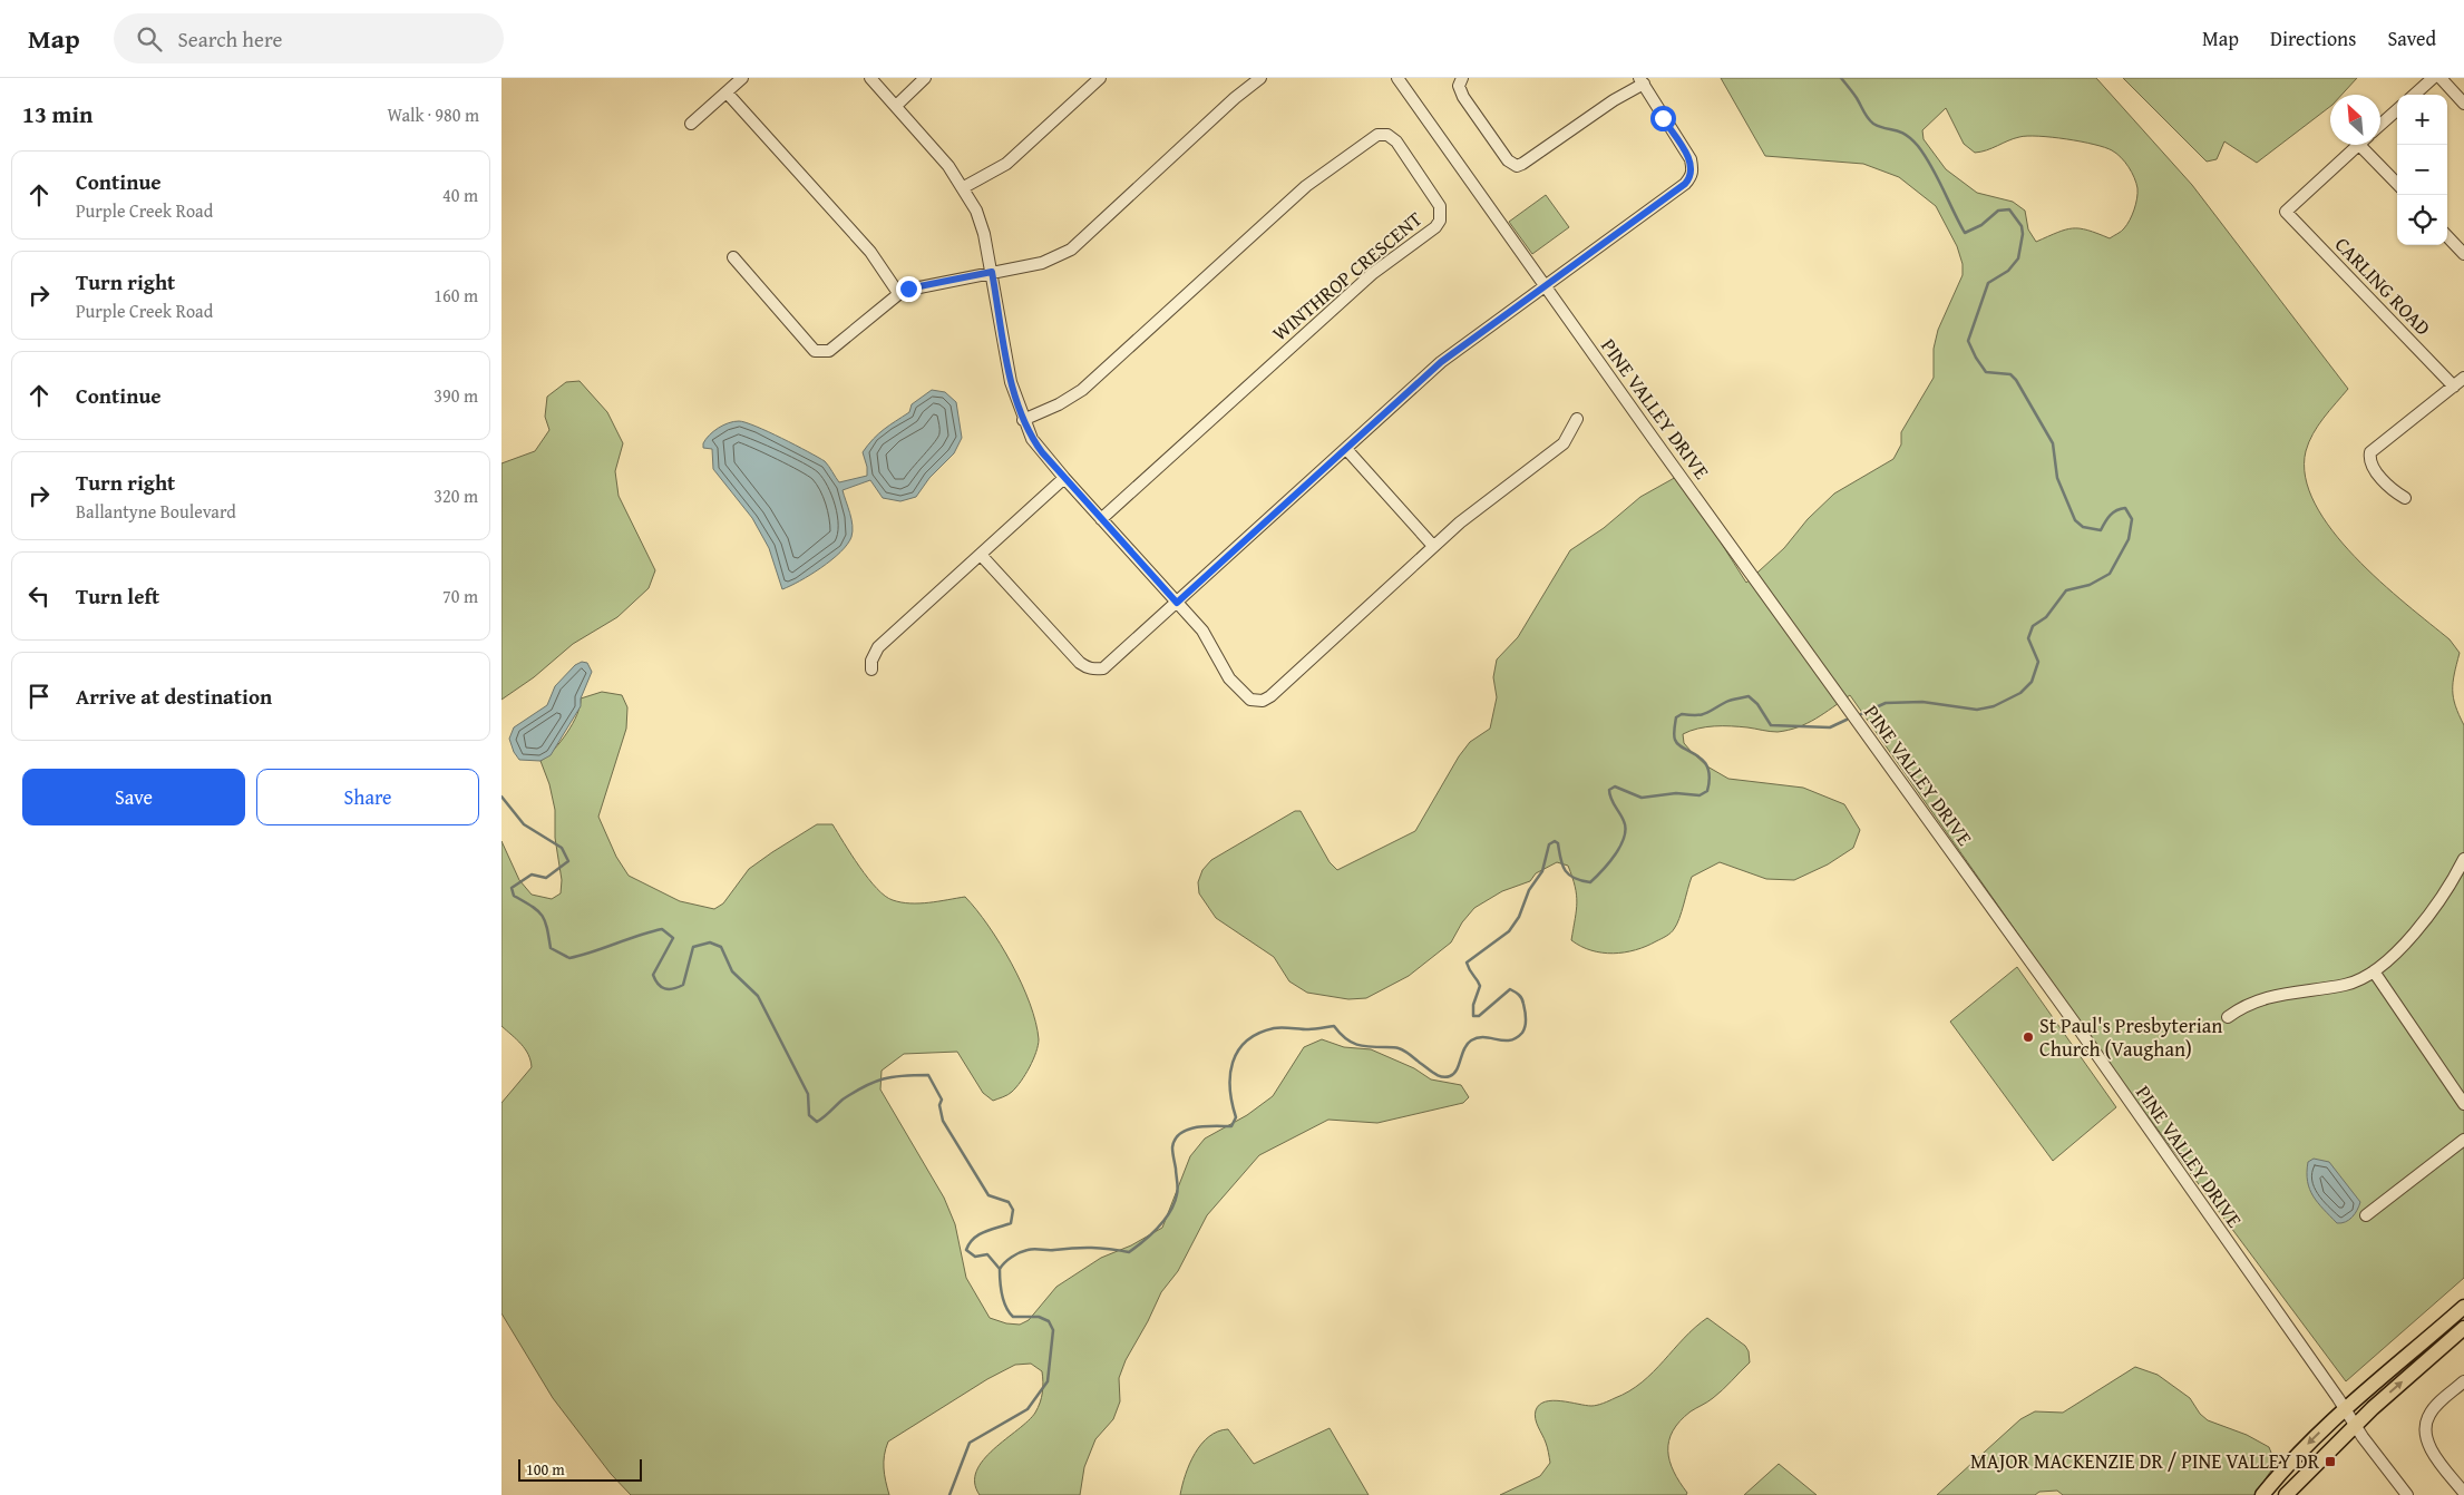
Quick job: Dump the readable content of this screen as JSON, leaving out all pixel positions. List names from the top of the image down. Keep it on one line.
{"streets":{"street":["WINTHROP CRESCENT","CARLING ROAD","PINE VALLEY DRIVE"]},"places":{"other":["St Paul's Presbyterian Church (Vaughan)"],"transit":["MAJOR MACKENZIE DR / PINE VALLEY DR"]},"scale_bar":"100 m","north":"top left","page":{"header":"Map","search":"Search here","nav":["Map","Directions","Saved"],"heading":["13 min","Walk · 980 m"],"map_buttons":["+","−"],"list":[["Continue","Purple Creek Road","40 m"],["Turn right","Purple Creek Road","160 m"],["Continue","390 m"],["Turn right","Ballantyne Boulevard","320 m"],["Turn left","70 m"],"Arrive at destination"],"buttons":["Save","Share"],"scale":"100 m"}}
